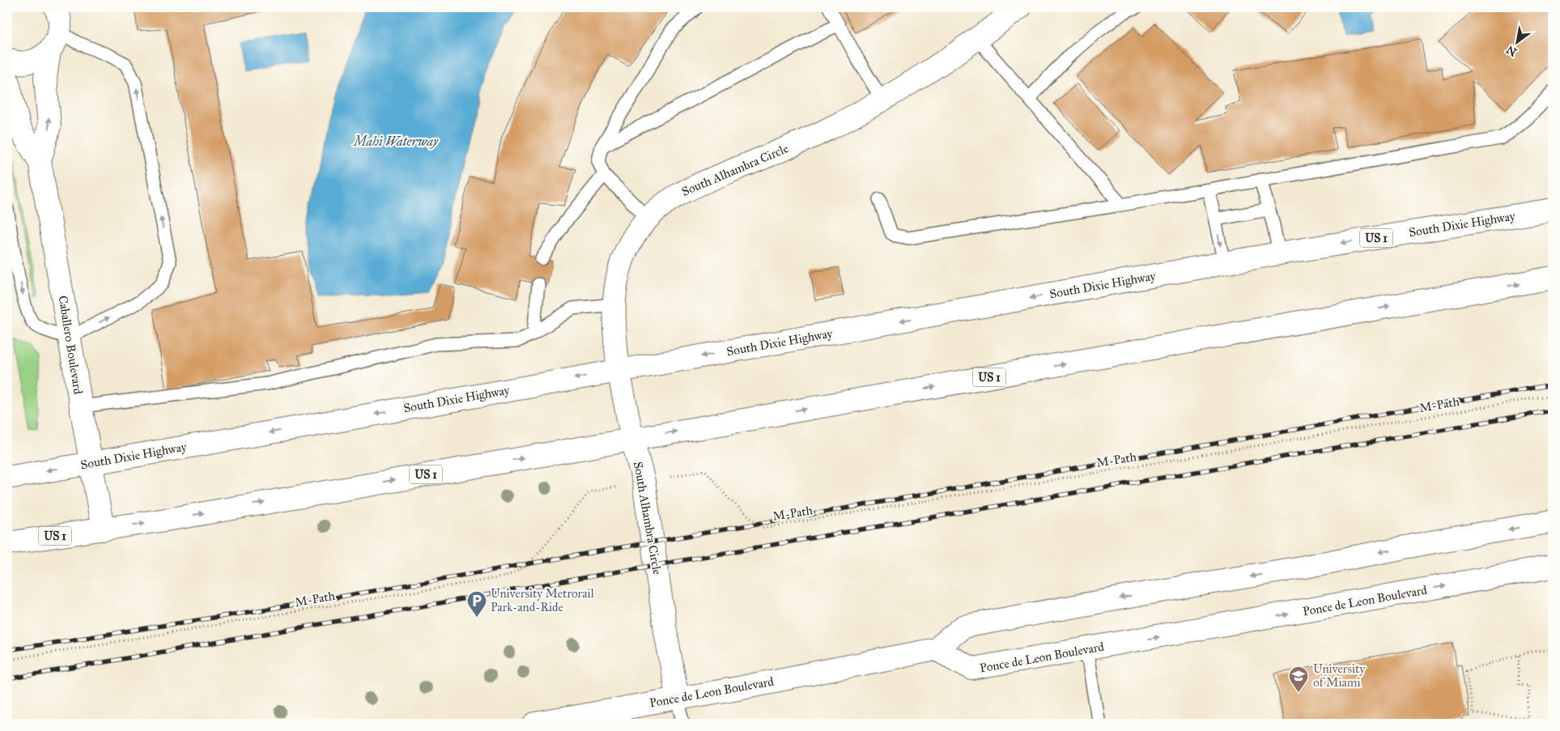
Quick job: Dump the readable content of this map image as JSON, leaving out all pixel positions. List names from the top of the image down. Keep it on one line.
{"streets":{"main road":["South Alhambra Circle","South Dixie Highway","US 1","Caballero Boulevard","Ponce de Leon Boulevard"],"path":["M-Path"]},"crossings":[["South Alhambra Circle","South Dixie Highway"],["South Alhambra Circle","US 1"],["South Alhambra Circle","Ponce de Leon Boulevard"],["South Dixie Highway","Caballero Boulevard"],["US 1","Caballero Boulevard"]],"water":["Mahi Waterway"],"places":{"parking":["University Metrorail Park-and-Ride"],"school or university":["University of Miami"]},"north":"bottom left"}
